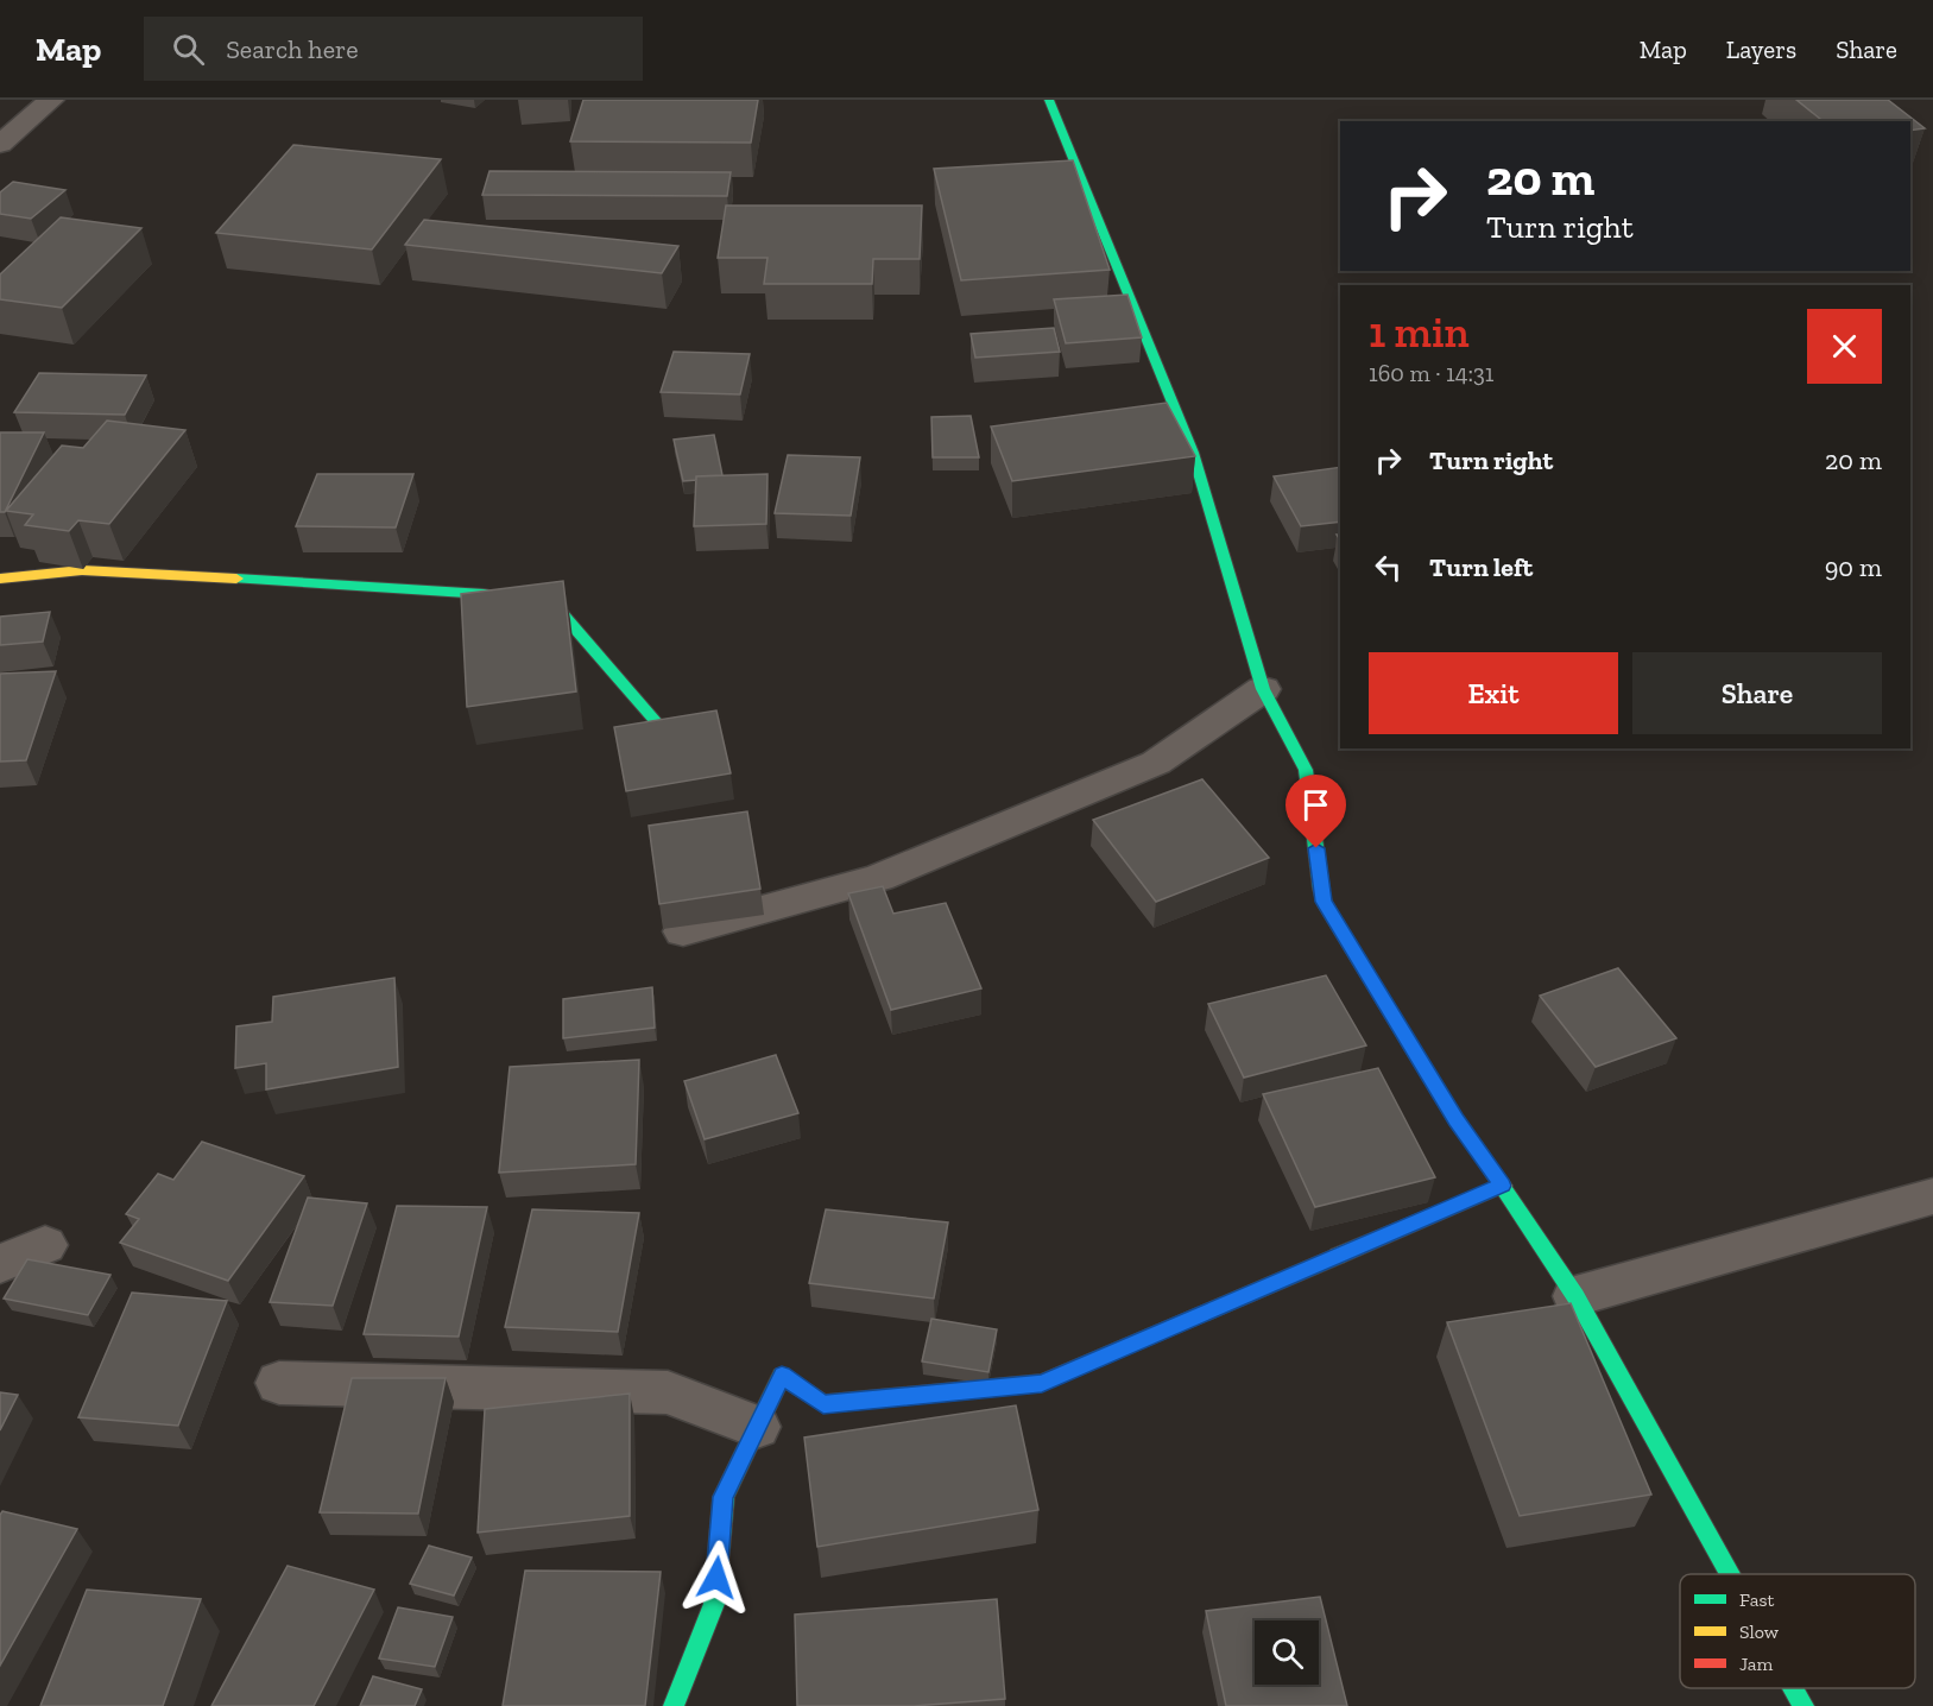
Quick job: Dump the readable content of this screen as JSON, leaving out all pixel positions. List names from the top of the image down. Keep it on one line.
{"legend":["Fast","Slow","Jam"],"page":{"header":"Map","search":"Search here","nav":["Map","Layers","Share"],"turn":["20 m","Turn right"],"heading":["1 min","160 m · 14:31"],"list":[{"name":"Turn right","value":"20 m"},{"name":"Turn left","value":"90 m"}],"buttons":["Exit","Share"]}}
